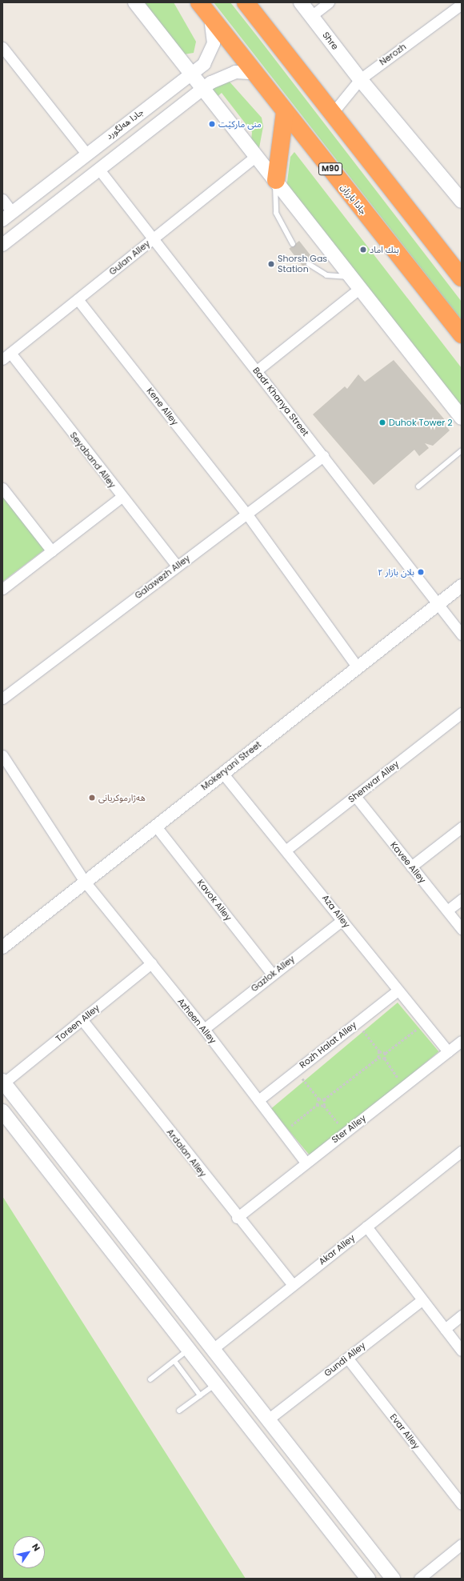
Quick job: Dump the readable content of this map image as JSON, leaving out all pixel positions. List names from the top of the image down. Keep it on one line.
{"streets":{"highway":["M90","جادا بارزان"],"main road":["Shre"],"street":["Nerozh","جادا هەلگورد","Gulan Alley","Badr Khanya Street","Kene Alley","Seyaband Alley","Galawezh Alley","Mokeryani Street","Shenwar Alley","Kavee Alley","Kavok Alley","Aza Alley","Gazlok Alley","Azheen Alley","Toreen Alley","Rozh Halat Alley","Ster Alley","Ardalan Alley","Akar Alley","Gundi Alley","Evar Alley"]},"crossings":[["Shre","Nerozh"],["جادا هەلگورد","جادا بارزان"],["Gulan Alley","Badr Khanya Street"],["Gulan Alley","Kene Alley"],["Gulan Alley","Seyaband Alley"],["Badr Khanya Street","Galawezh Alley"],["Badr Khanya Street","Mokeryani Street"],["Kene Alley","Galawezh Alley"],["Kene Alley","Mokeryani Street"],["Seyaband Alley","Galawezh Alley"],["Mokeryani Street","Kavok Alley"],["Mokeryani Street","Aza Alley"],["Mokeryani Street","Azheen Alley"],["Shenwar Alley","Kavee Alley"],["Shenwar Alley","Aza Alley"],["Kavok Alley","Gazlok Alley"],["Aza Alley","Gazlok Alley"],["Aza Alley","Rozh Halat Alley"],["Aza Alley","Ster Alley"],["Gazlok Alley","Azheen Alley"],["Azheen Alley","Toreen Alley"],["Azheen Alley","Rozh Halat Alley"],["Azheen Alley","Ster Alley"],["Toreen Alley","Ardalan Alley"],["Ster Alley","Ardalan Alley"],["Ardalan Alley","Akar Alley"],["Gundi Alley","Evar Alley"]],"places":["منی مارکێت","بنك اماد","Shorsh Gas Station","Duhok Tower 2","بلان بازار ٢","ھەژارموکریانی"],"north":"top right"}
